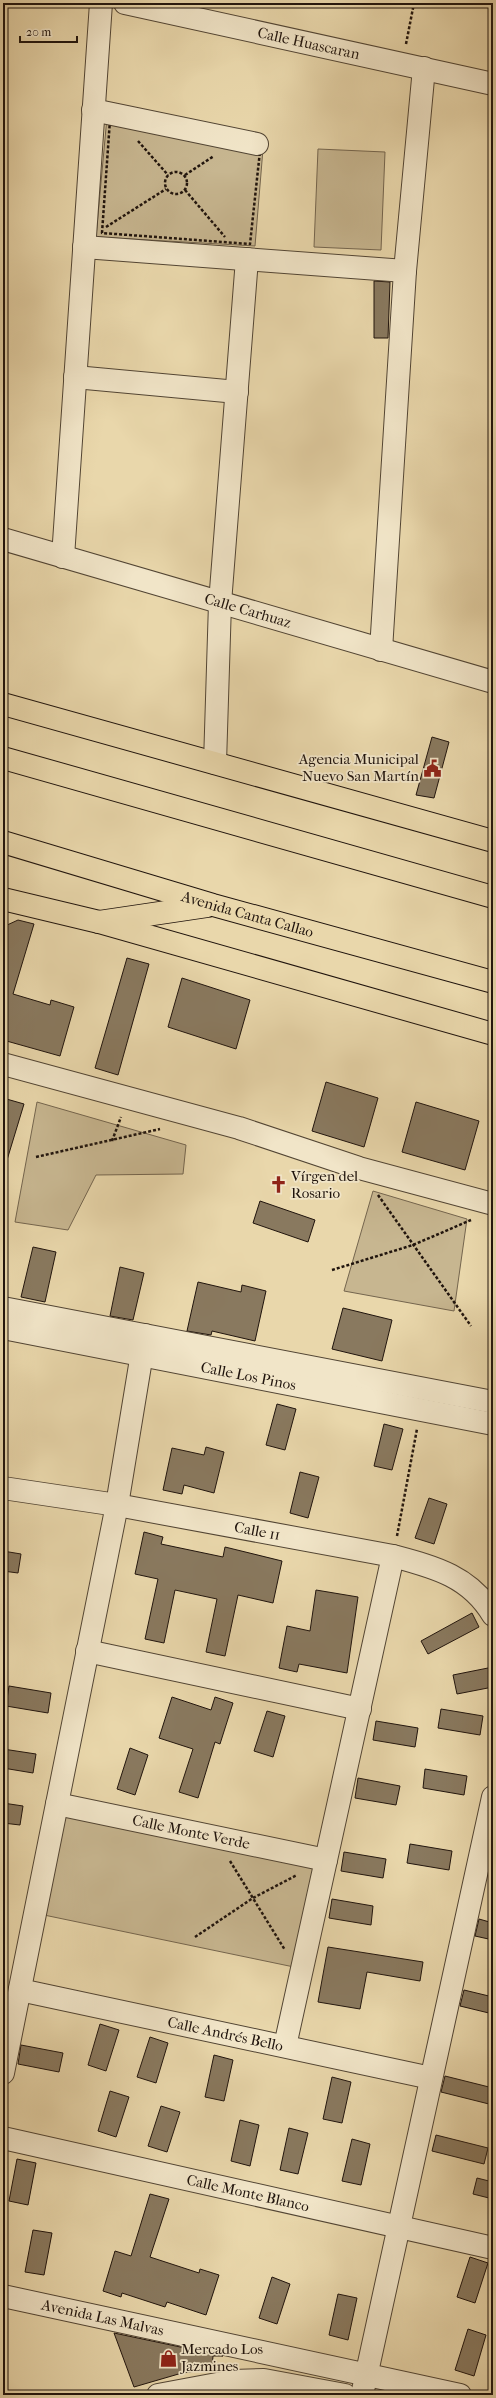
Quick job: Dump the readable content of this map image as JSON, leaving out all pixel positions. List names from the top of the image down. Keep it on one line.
{"streets":{"main road":["Avenida Canta Callao"],"street":["Calle Huascaran","Calle Carhuaz","Calle Los Pinos","Calle 11","Calle Monte Verde","Calle Andrés Bello","Calle Monte Blanco","Avenida Las Malvas"]},"places":{"public building":["Agencia Municipal Nuevo San Martín"],"church":["Vírgen del Rosario"],"shop":["Mercado Los Jazmines"]},"scale_bar":"20 m"}
